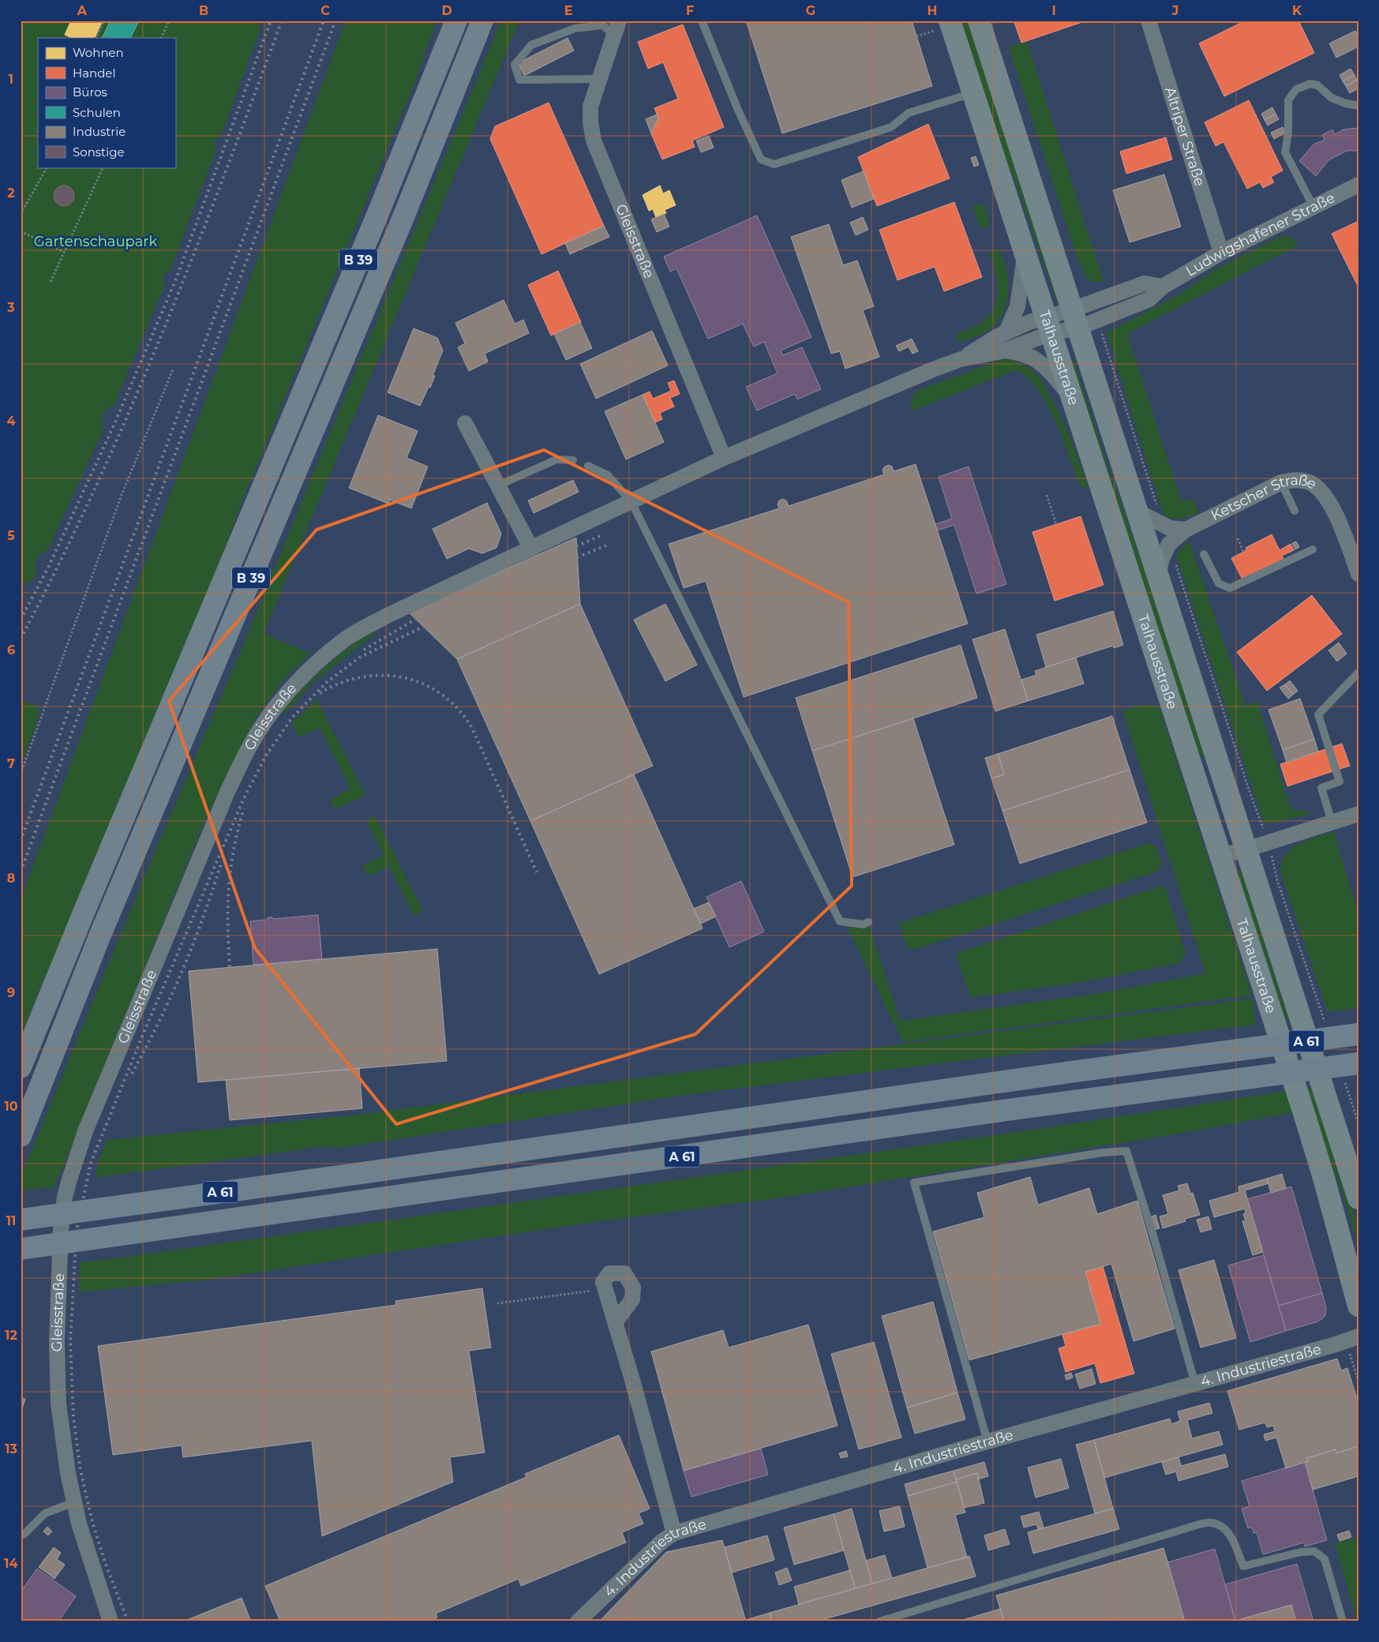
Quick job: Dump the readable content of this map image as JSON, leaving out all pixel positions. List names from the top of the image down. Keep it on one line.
{"streets":{"highway":["B 39","A 61"],"main road":["Talhausstraße"],"street":["Altriper Straße","Ludwigshafener Straße","Gleisstraße","Ketscher Straße","4. Industriestraße"]},"crossings":[["Altriper Straße","Ludwigshafener Straße"],["Ludwigshafener Straße","Talhausstraße"],["Gleisstraße","Talhausstraße"],["Talhausstraße","Ketscher Straße"]],"parks":["Gartenschaupark"],"legend":["Wohnen","Handel","Büros","Schulen","Industrie","Sonstige"],"grid":{"columns":["A","B","C","D","E","F","G","H","I","J","K"],"rows":["1","2","3","4","5","6","7","8","9","10","11","12","13","14"]}}
